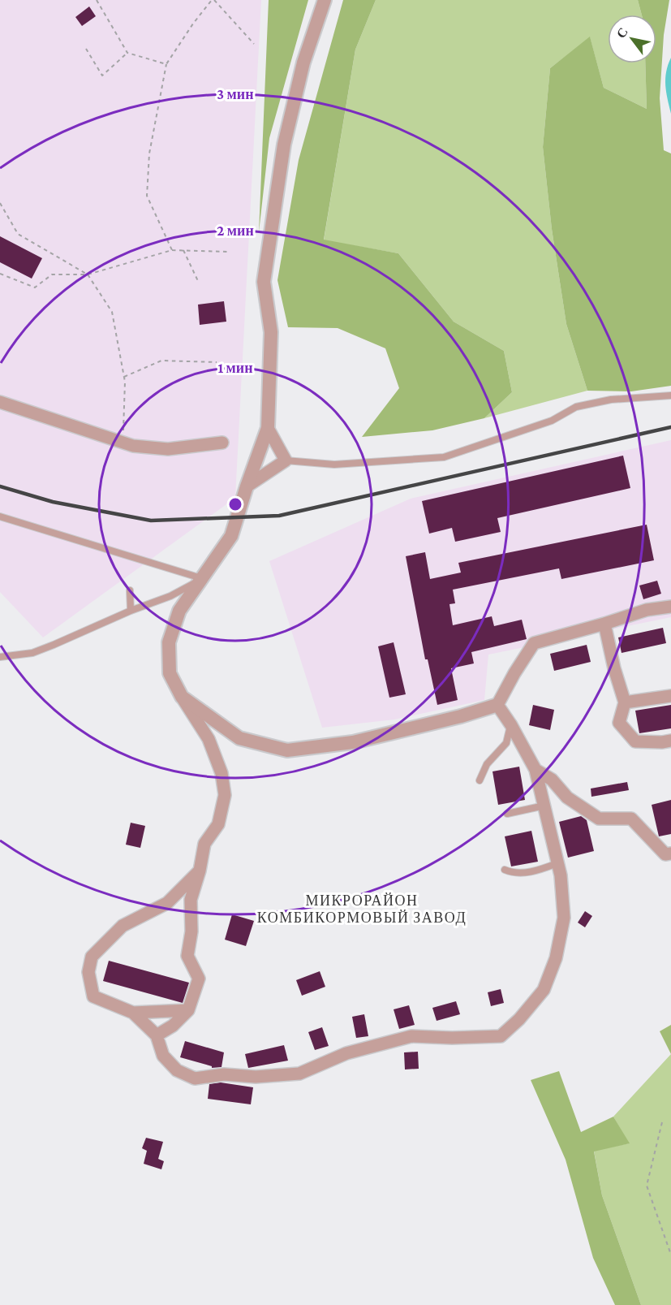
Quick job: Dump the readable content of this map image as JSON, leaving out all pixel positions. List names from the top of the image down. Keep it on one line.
{"districts":["МИКРОРАЙОН КОМБИКОРМОВЫЙ ЗАВОД"],"north":"top left","rings":["3 мин","2 мин","1 мин"]}
